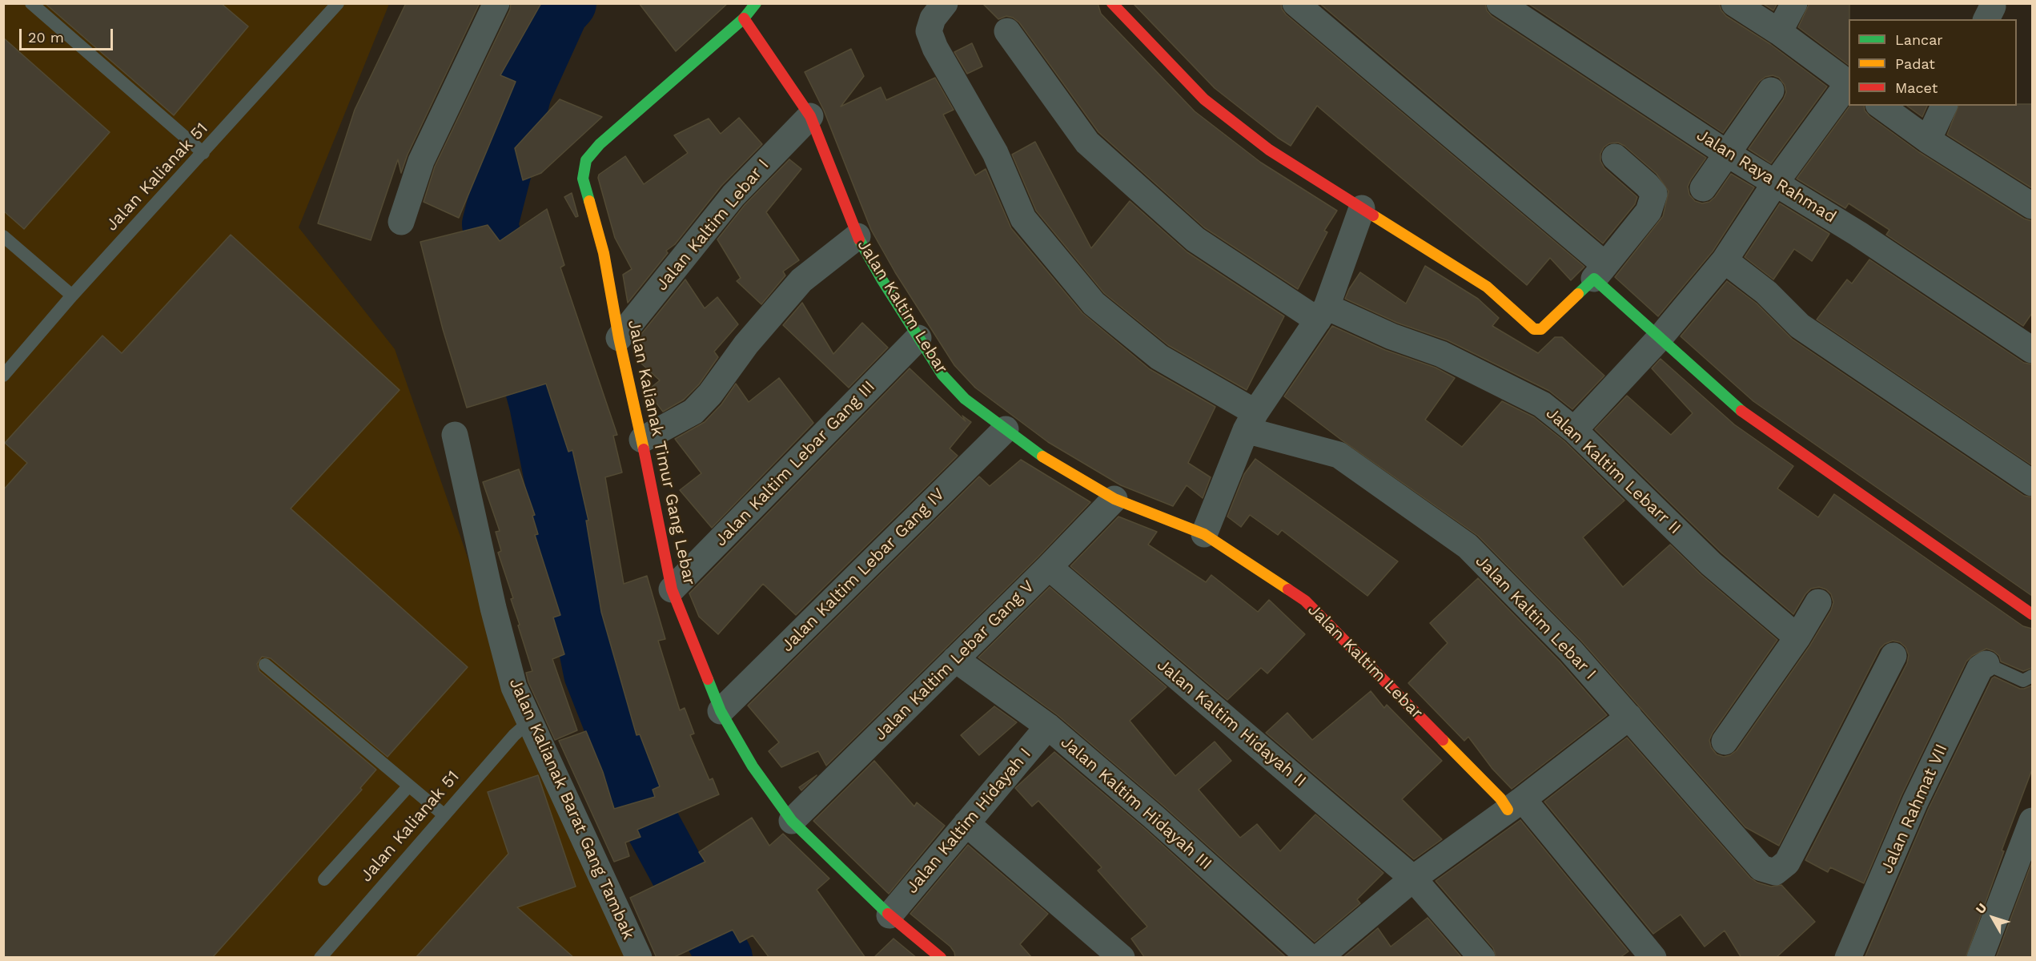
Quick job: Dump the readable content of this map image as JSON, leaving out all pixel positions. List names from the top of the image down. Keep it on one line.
{"streets":{"street":["Jalan Raya Rahmad","Jalan Kaltim Lebar I","Jalan Kaltim Lebar","Jalan Kalianak Timur Gang Lebar","Jalan Kaltim Lebar Gang III","Jalan Kaltim Lebarr II","Jalan Kaltim Lebar Gang IV","Jalan Kaltim Lebar Gang V","Jalan Kaltim Hidayah II","Jalan Kaltim Hidayah III","Jalan Kalianak Barat Gang Tambak","Jalan Rahmat VII","Jalan Kaltim Hidayah I"],"lane":["Jalan Kalianak 51"]},"crossings":[["Jalan Kalianak 51","Jalan Kalianak Barat Gang Tambak"],["Jalan Kaltim Lebar I","Jalan Kaltim Lebar"],["Jalan Kaltim Lebar I","Jalan Kalianak Timur Gang Lebar"],["Jalan Kaltim Lebar","Jalan Kalianak Timur Gang Lebar"],["Jalan Kaltim Lebar","Jalan Kaltim Lebar Gang III"],["Jalan Kaltim Lebar","Jalan Kaltim Lebar Gang IV"],["Jalan Kaltim Lebar","Jalan Kaltim Lebar Gang V"],["Jalan Kalianak Timur Gang Lebar","Jalan Kaltim Lebar Gang III"],["Jalan Kalianak Timur Gang Lebar","Jalan Kaltim Lebar Gang IV"],["Jalan Kalianak Timur Gang Lebar","Jalan Kaltim Lebar Gang V"],["Jalan Kalianak Timur Gang Lebar","Jalan Kaltim Hidayah I"],["Jalan Kaltim Lebar Gang V","Jalan Kaltim Hidayah II"],["Jalan Kaltim Lebar Gang V","Jalan Kaltim Hidayah III"],["Jalan Kaltim Hidayah III","Jalan Kaltim Hidayah I"]],"legend":["Lancar","Padat","Macet"],"scale_bar":"20 m","north":"top left"}
